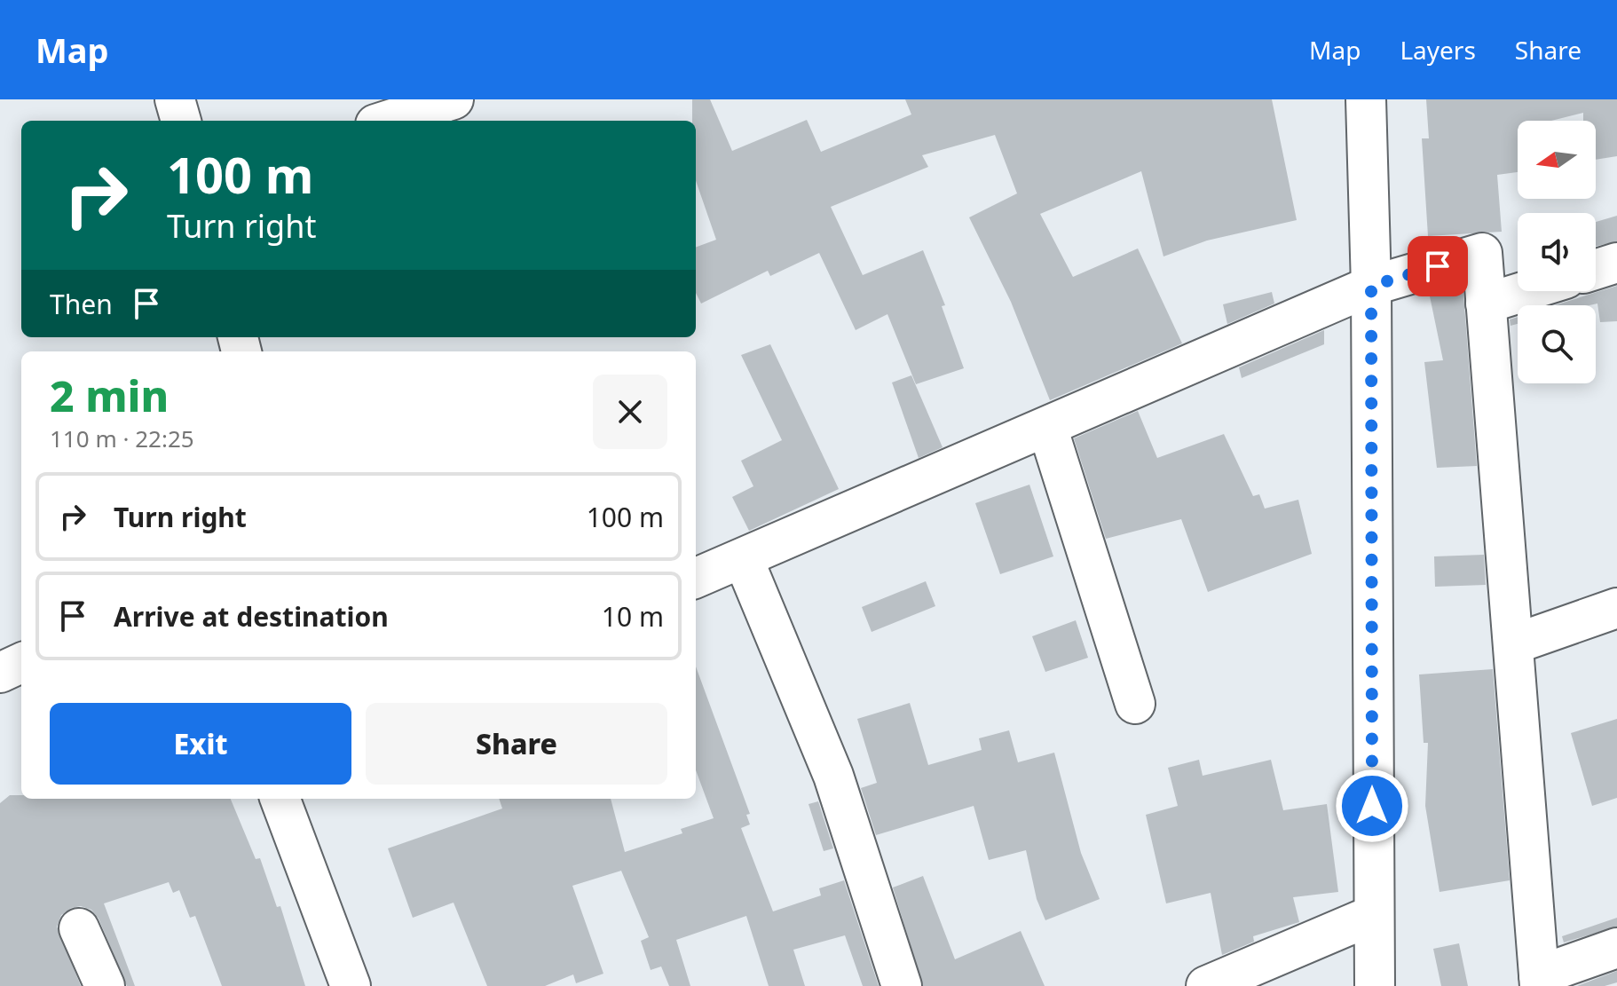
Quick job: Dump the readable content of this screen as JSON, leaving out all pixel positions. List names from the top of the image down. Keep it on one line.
{"north":"left","page":{"header":"Map","nav":["Map","Layers","Share"],"turn":["100 m","Turn right"],"then":"Then","heading":["2 min","110 m · 22:25"],"list":[{"name":"Turn right","value":"100 m"},{"name":"Arrive at destination","value":"10 m"}],"buttons":["Exit","Share"]}}
